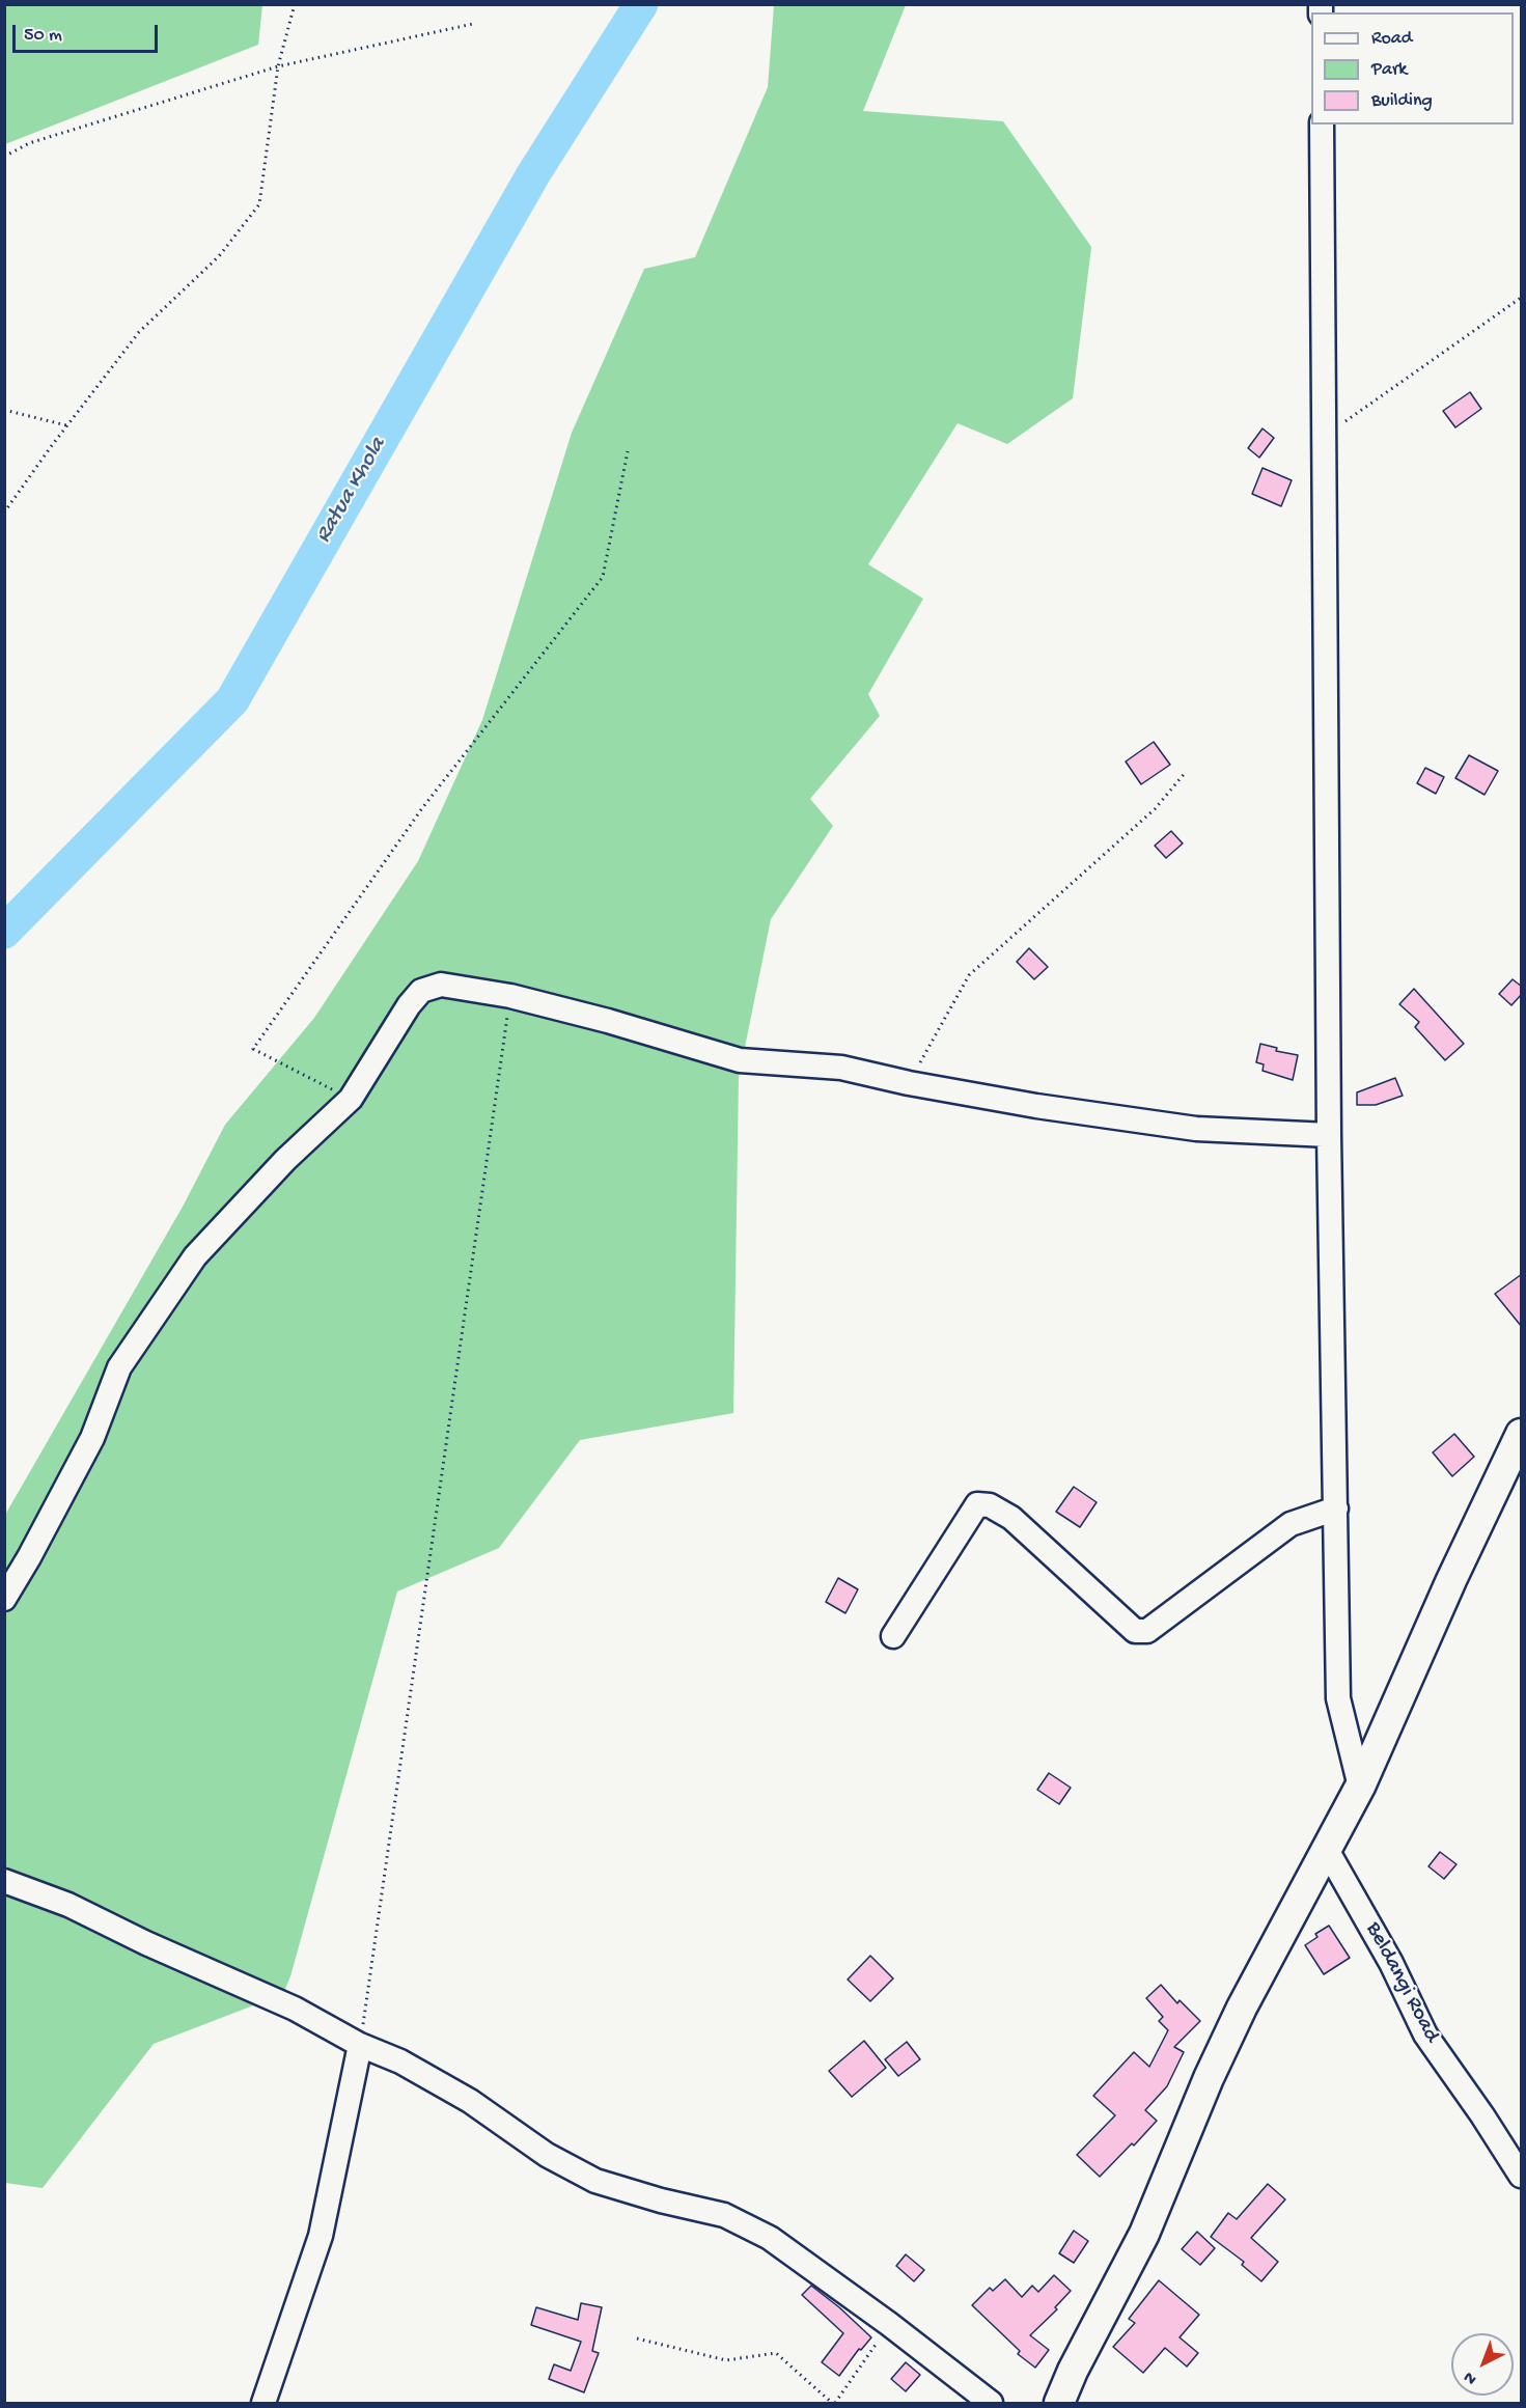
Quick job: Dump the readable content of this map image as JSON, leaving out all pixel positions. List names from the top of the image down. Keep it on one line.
{"streets":{"street":["Beldangi Road"]},"water":["Ratua Khola"],"legend":["Road","Park","Building"],"scale_bar":"50 m","north":"bottom left"}
